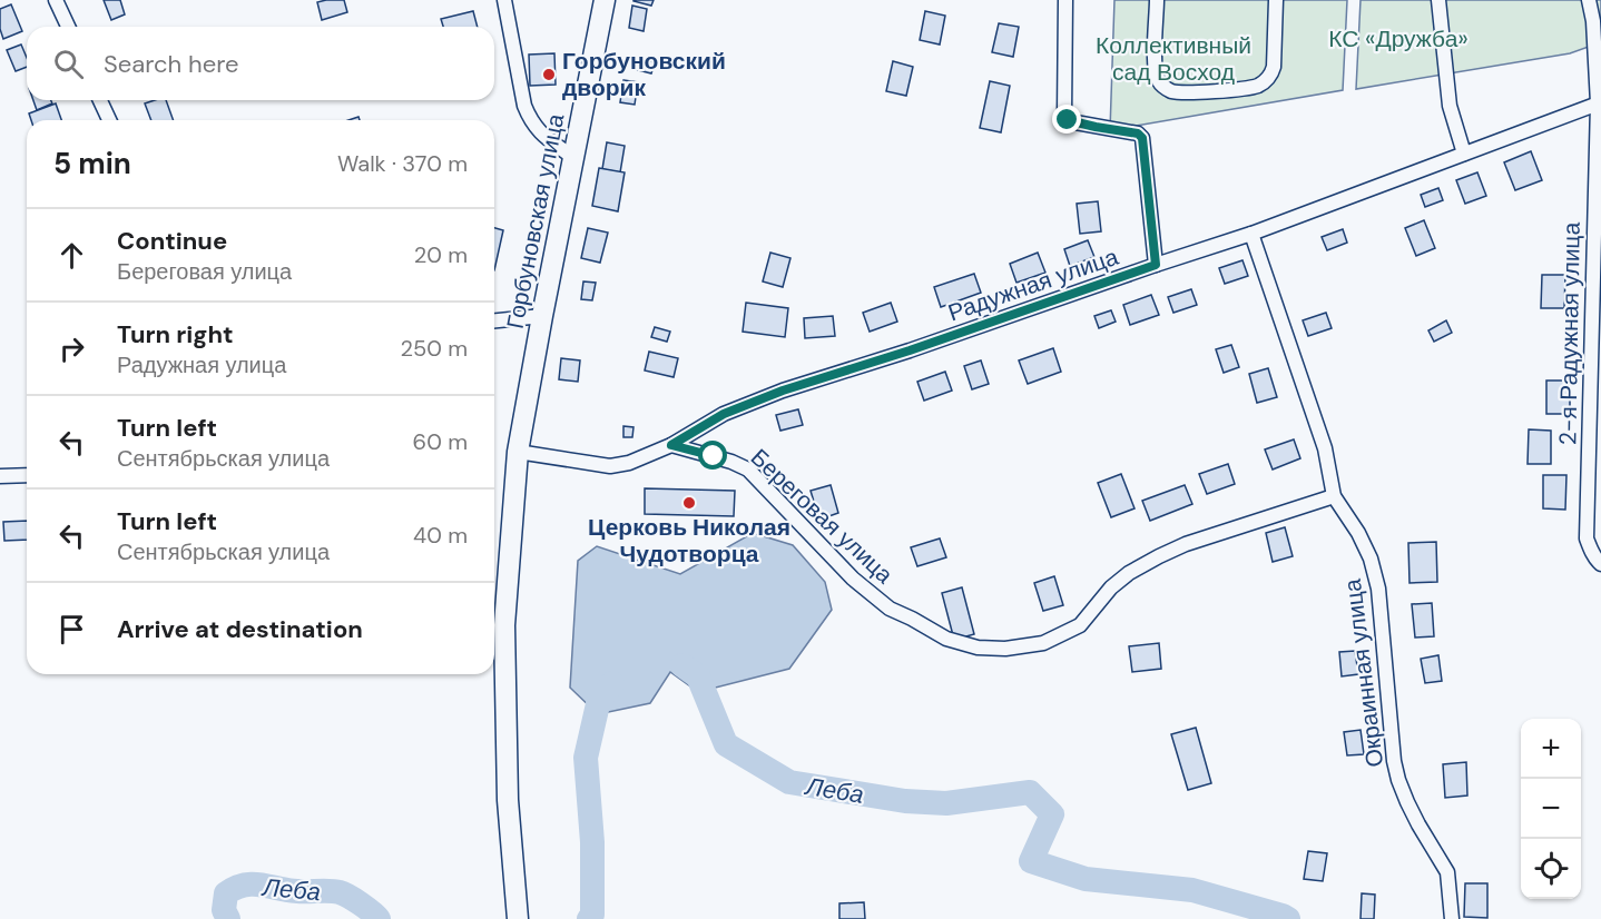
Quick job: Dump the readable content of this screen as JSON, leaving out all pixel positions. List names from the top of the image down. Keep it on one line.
{"streets":{"main road":["Горбуновская улица"],"street":["Радужная улица","2-я Радужная улица","Береговая улица","Окраинная улица"]},"crossings":[["Горбуновская улица","Радужная улица"],["Радужная улица","2-я Радужная улица"],["Радужная улица","Береговая улица"],["Радужная улица","Окраинная улица"],["Береговая улица","Окраинная улица"]],"water":["Леба"],"parks":["КС «Дружба»","Коллективный сад Восход"],"places":["Горбуновский дворик","Церковь Николая Чудотворца"],"page":{"search":"Search here","heading":["5 min","Walk · 370 m"],"list":[["Continue","Береговая улица","20 m"],["Turn right","Радужная улица","250 m"],["Turn left","Сентябрьская улица","60 m"],["Turn left","Сентябрьская улица","40 m"],"Arrive at destination"],"map_buttons":["+","−"]}}
